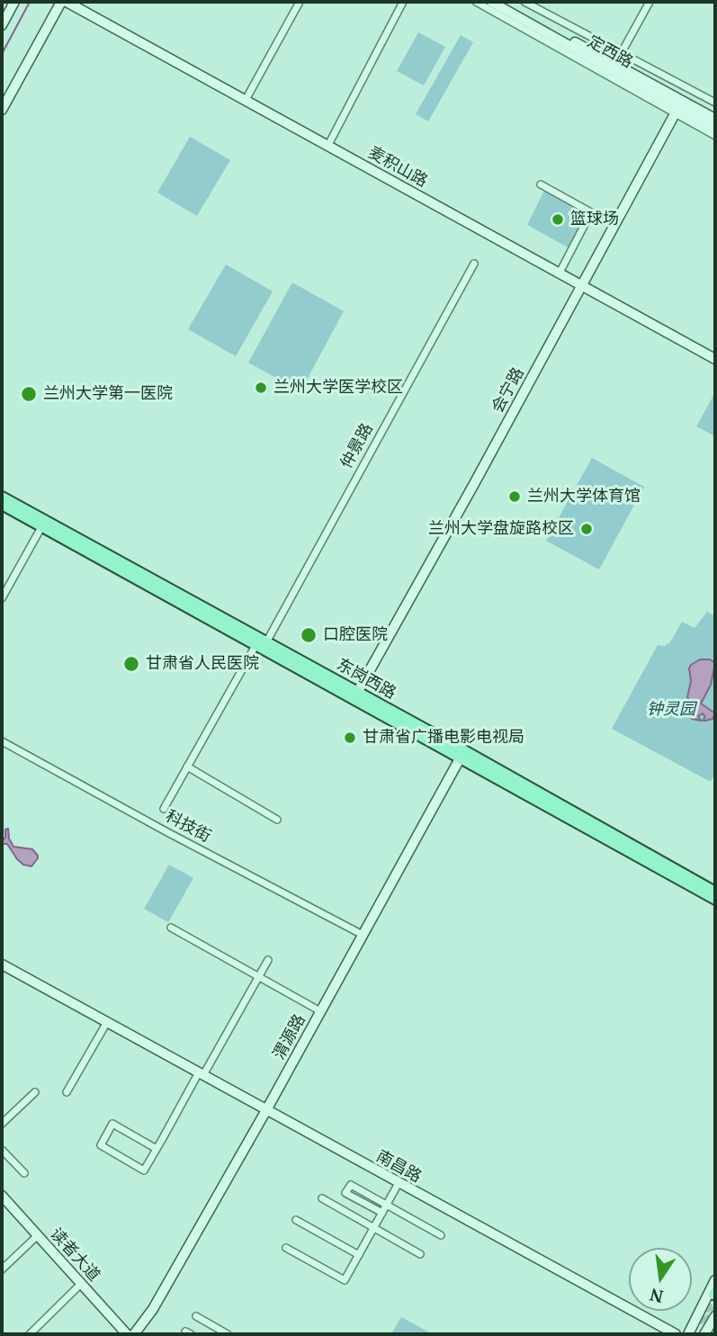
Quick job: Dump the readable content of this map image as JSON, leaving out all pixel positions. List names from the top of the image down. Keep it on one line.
{"streets":{"main road":["东岗西路"],"street":["定西路","麦积山路","会宁路","仲景路","科技街","渭源路","南昌路","读者大道"]},"crossings":[["定西路","会宁路"],["麦积山路","会宁路"],["会宁路","东岗西路"],["仲景路","东岗西路"],["东岗西路","渭源路"],["科技街","渭源路"],["渭源路","南昌路"]],"parks":["钟灵园"],"places":["篮球场","兰州大学医学校区","兰州大学第一医院","兰州大学体育馆","兰州大学盘旋路校区","口腔医院","甘肃省人民医院","甘肃省广播电影电视局"],"north":"bottom"}
